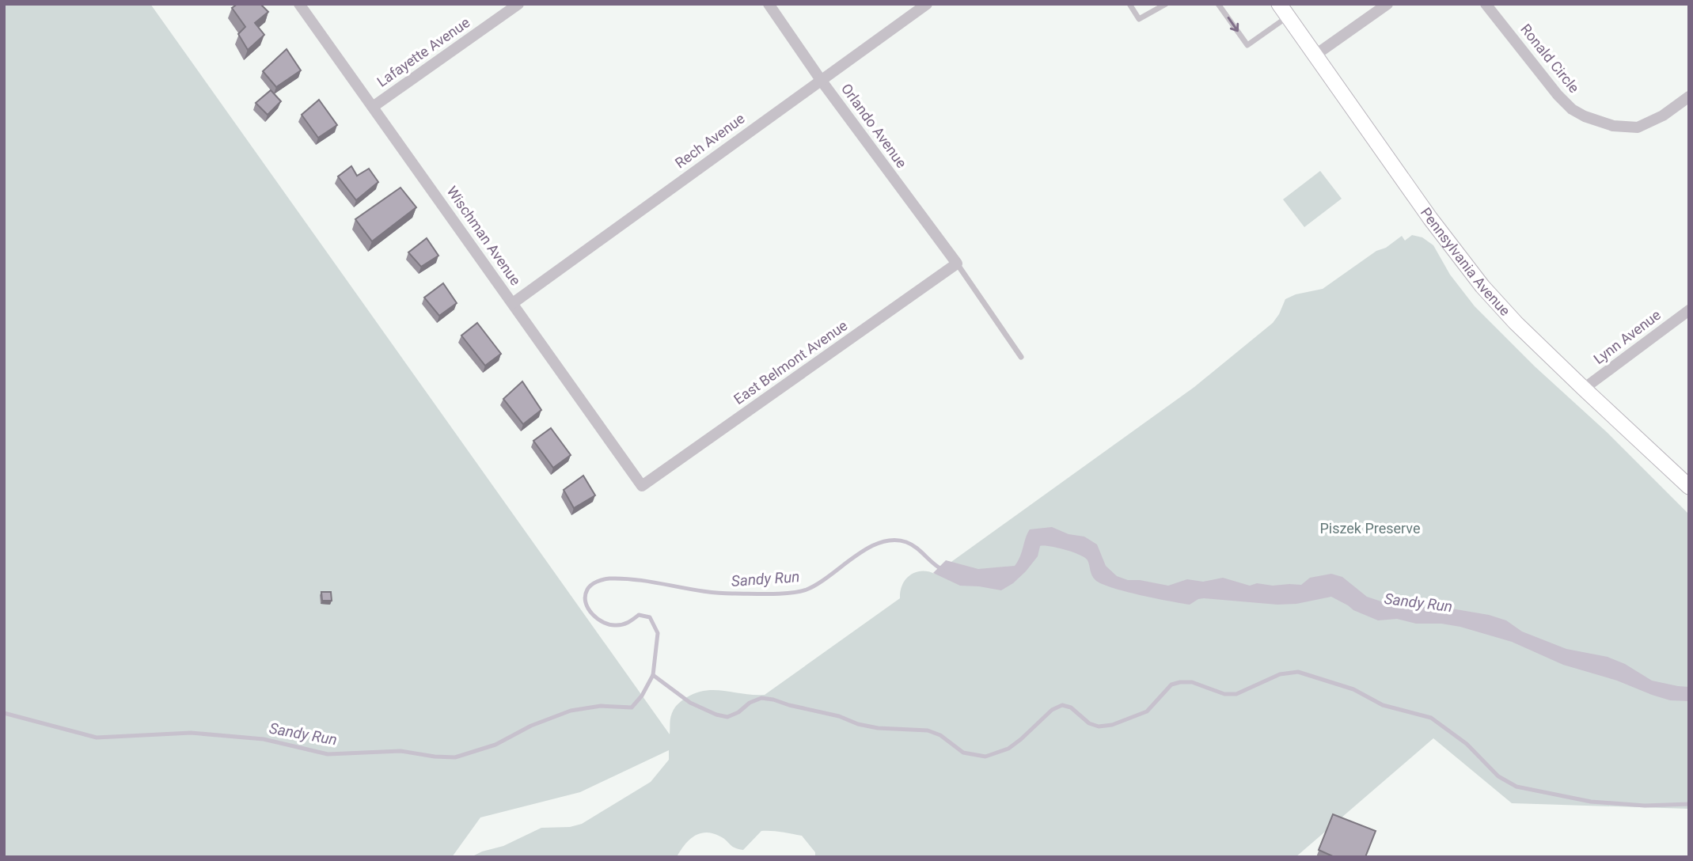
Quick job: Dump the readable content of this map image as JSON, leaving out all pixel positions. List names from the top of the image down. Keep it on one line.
{"streets":{"main road":["Pennsylvania Avenue"],"street":["Lafayette Avenue","Ronald Circle","Orlando Avenue","Rech Avenue","Wischman Avenue","Lynn Avenue","East Belmont Avenue"]},"crossings":[["Lafayette Avenue","Wischman Avenue"],["Orlando Avenue","Rech Avenue"],["Orlando Avenue","East Belmont Avenue"],["Rech Avenue","Wischman Avenue"],["Wischman Avenue","East Belmont Avenue"],["Pennsylvania Avenue","Lynn Avenue"]],"water":["Sandy Run"],"parks":["Piszek Preserve"]}
